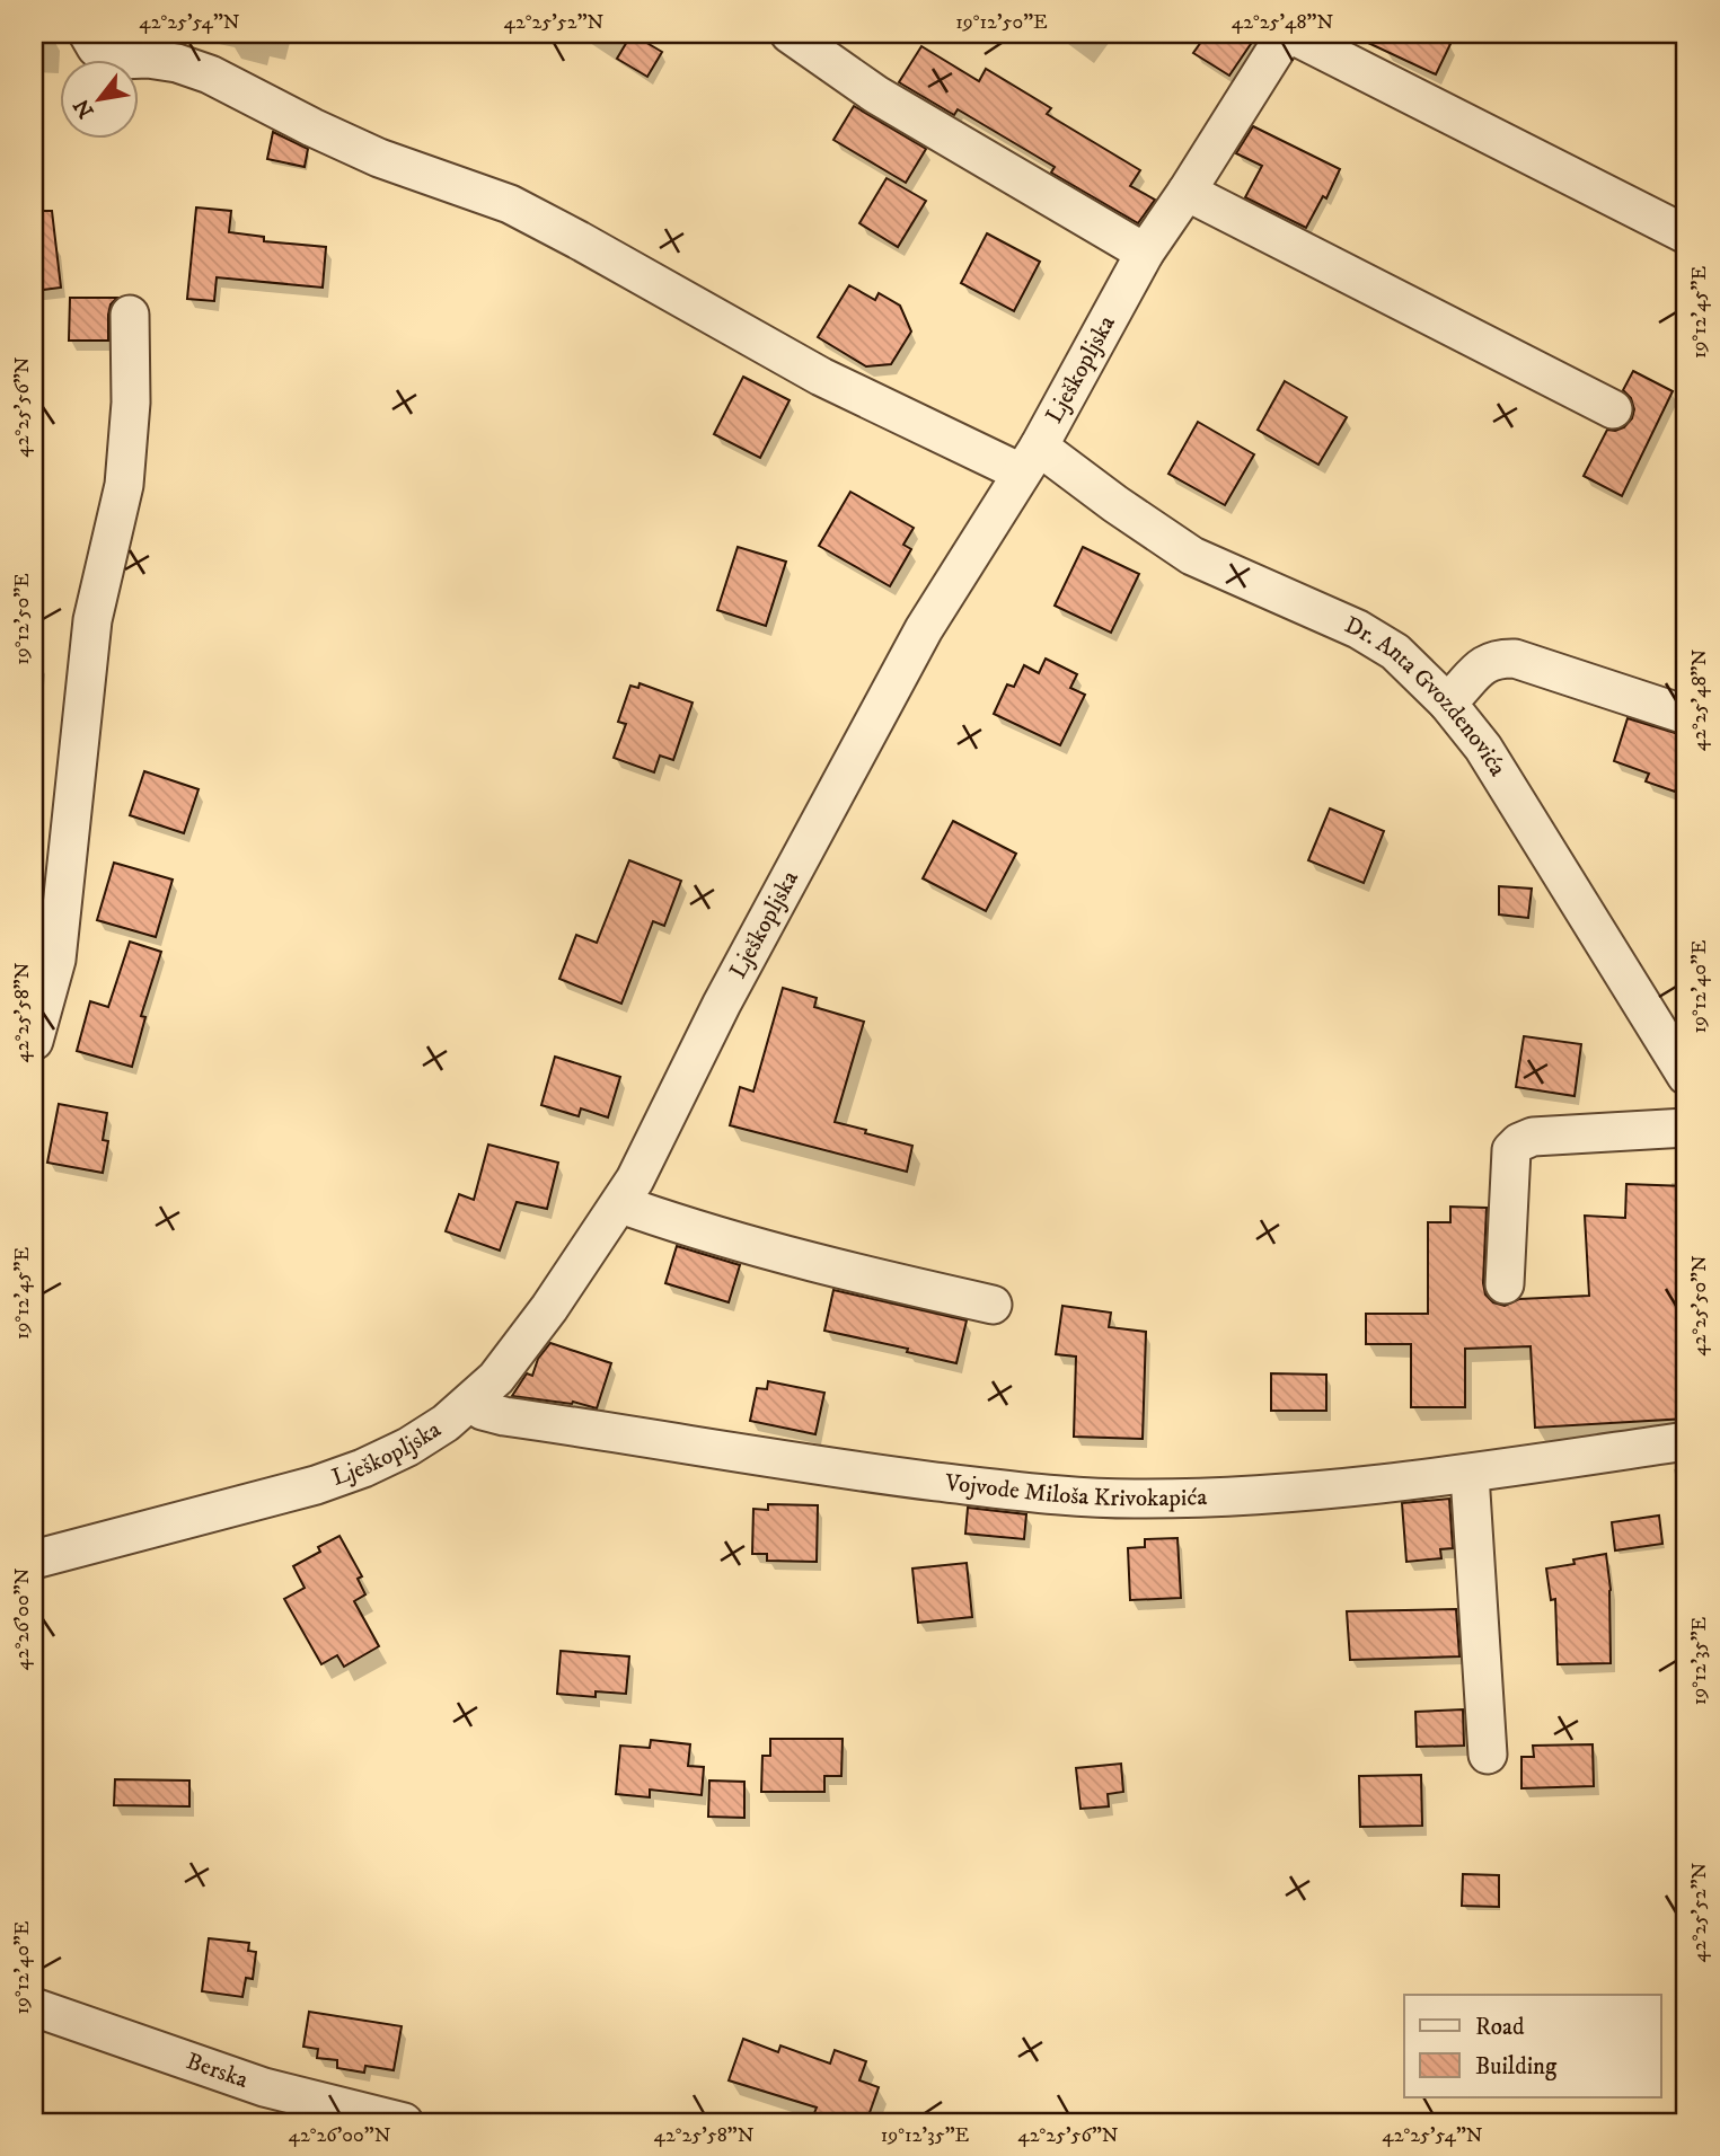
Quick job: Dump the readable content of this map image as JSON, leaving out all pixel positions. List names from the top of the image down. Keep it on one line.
{"streets":{"street":["Lješkopljska","Dr. Anta Gvozdenovića","Vojvode Miloša Krivokapića","Berska"]},"crossings":[["Lješkopljska","Dr. Anta Gvozdenovića"],["Lješkopljska","Vojvode Miloša Krivokapića"]],"legend":["Road","Building"],"north":"bottom left","coordinates":["42°25'54\"N","42°25'52\"N","19°12'50\"E","42°25'48\"N","19°12'45\"E","42°25'56\"N","19°12'40\"E","42°25'58\"N","42°25'50\"N","42°26'00\"N","19°12'35\"E"]}
